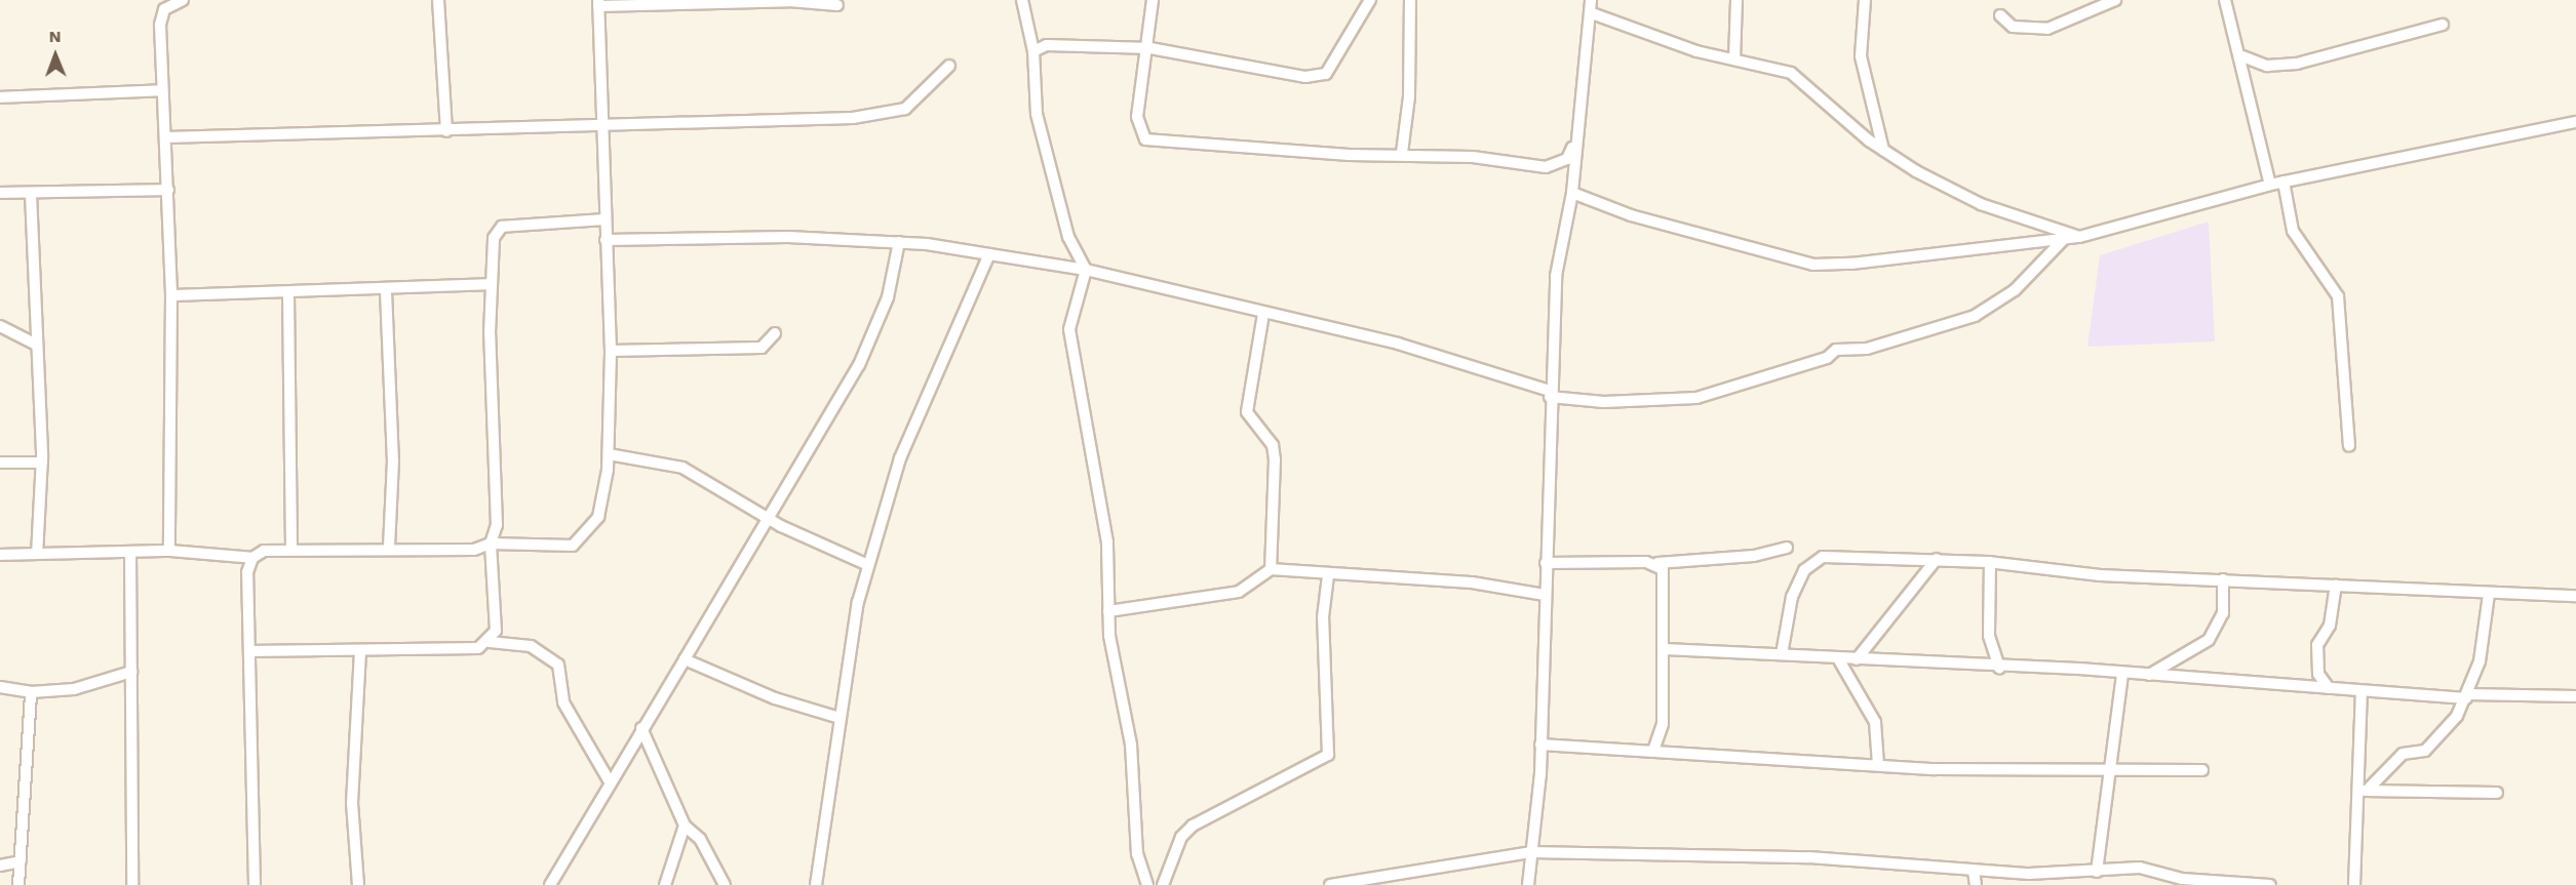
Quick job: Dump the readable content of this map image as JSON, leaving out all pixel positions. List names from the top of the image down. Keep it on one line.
{"north":"top"}
